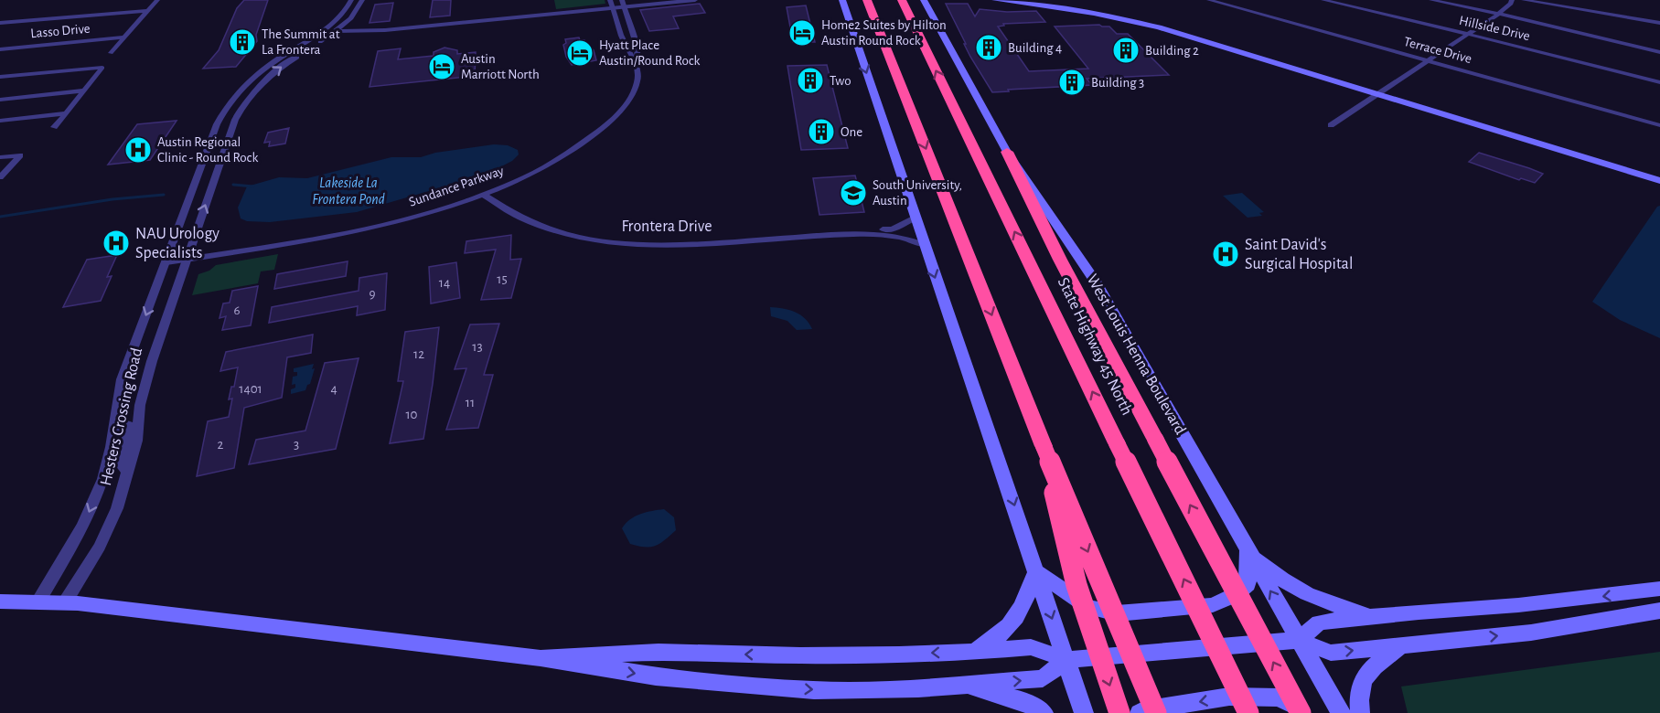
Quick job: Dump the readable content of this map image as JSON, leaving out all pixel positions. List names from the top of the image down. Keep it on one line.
{"streets":{"highway":["State Highway 45 North"],"main road":["West Louis Henna Boulevard"],"street":["Hillside Drive","Lasso Drive","Terrace Drive","Sundance Parkway","Frontera Drive","Hesters Crossing Road"]},"crossings":[["Sundance Parkway","Frontera Drive"],["Sundance Parkway","Hesters Crossing Road"]],"water":["Lakeside La Frontera Pond"],"places":{"hotel":["Home2 Suites by Hilton Austin Round Rock","Hyatt Place Austin/Round Rock","Austin Marriott North"],"building":["The Summit at La Frontera","Building 4","Building 2","Two","Building 3","One"],"hospital":["Austin Regional Clinic - Round Rock","NAU Urology Specialists","Saint David's Surgical Hospital"],"school or university":["South University, Austin"]},"house_numbers":["15","14","9","6","13","12","1401","4","11","10","2","3"]}
